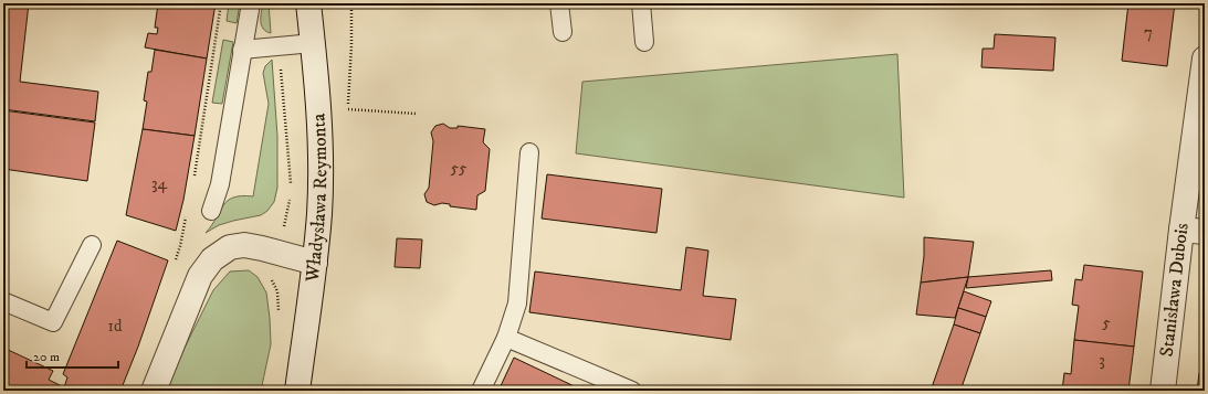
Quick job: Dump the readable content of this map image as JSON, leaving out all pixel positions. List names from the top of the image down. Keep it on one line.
{"streets":{"street":["Władysława Reymonta","Stanisława Dubois"]},"house_numbers":["7","55","34","5","1d","3"],"scale_bar":"20 m"}
